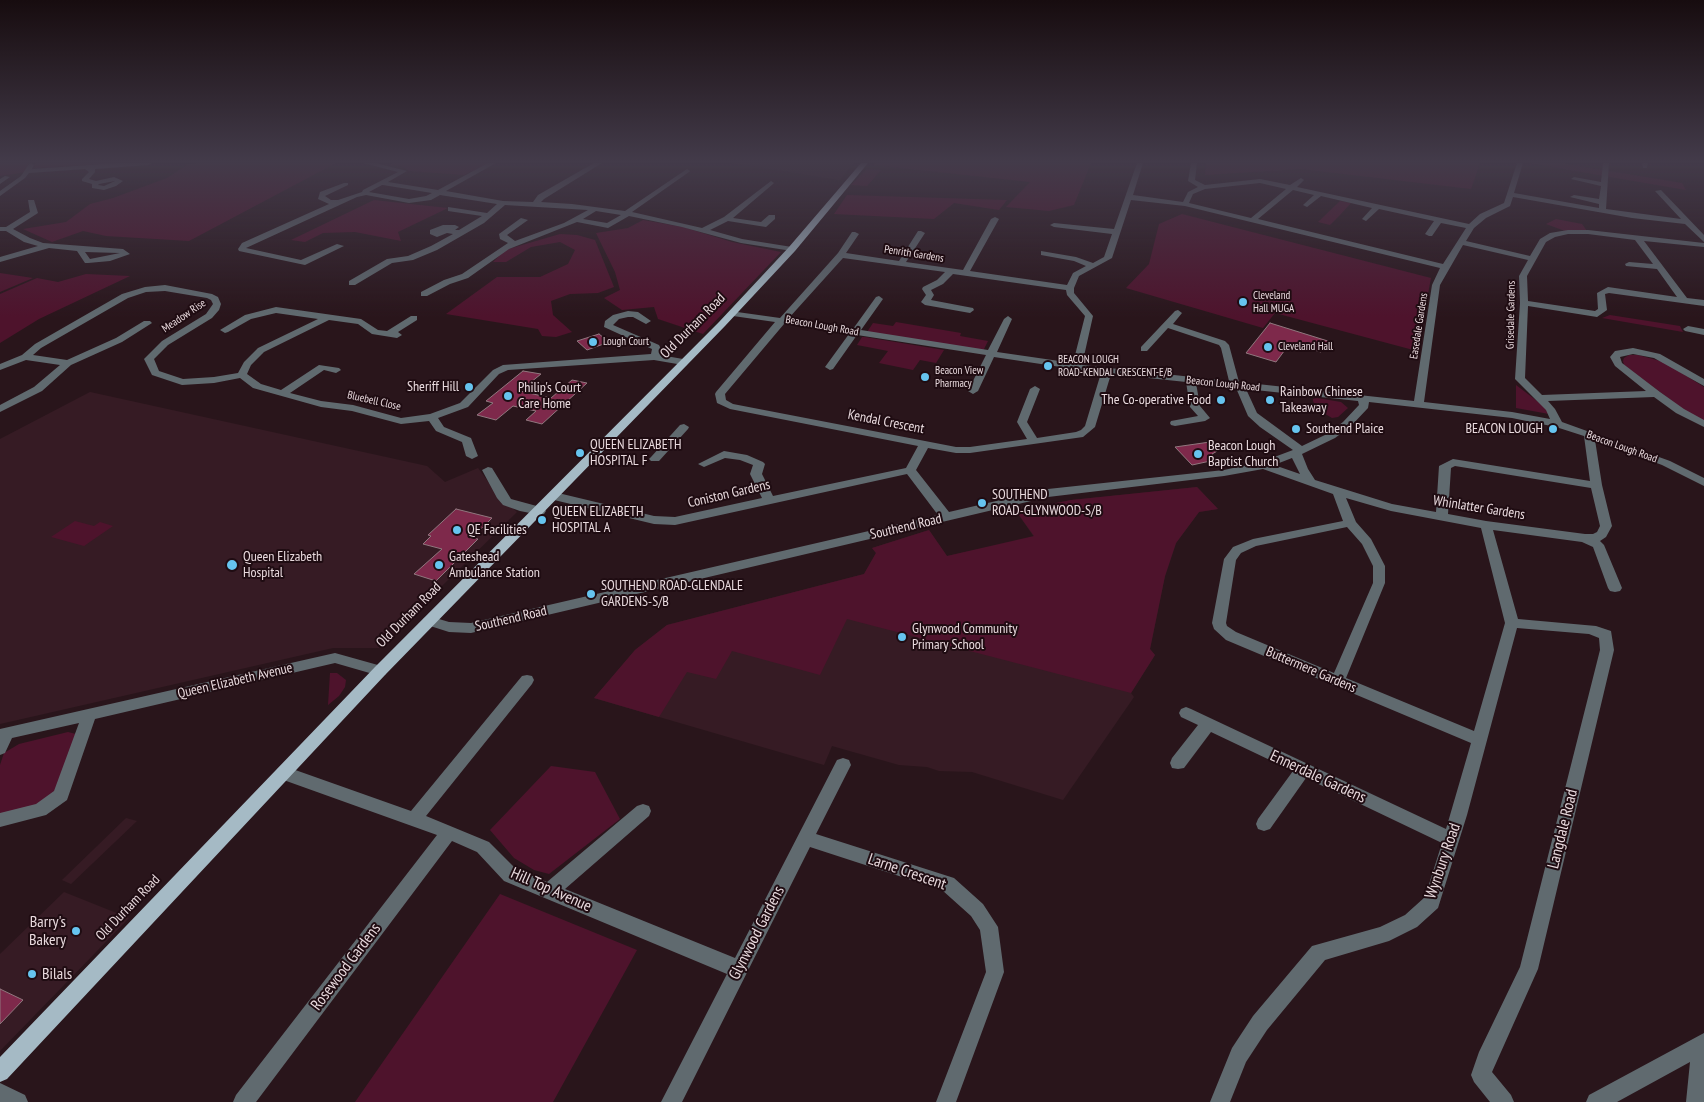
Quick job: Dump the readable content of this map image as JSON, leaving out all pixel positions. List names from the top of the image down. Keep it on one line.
{"streets":{"main road":["Old Durham Road"],"street":["Penrith Gardens","Grisedale Gardens","Meadow Rise","Beacon Lough Road","Easedale Gardens","Bluebell Close","Kendal Crescent","Coniston Gardens","Whinlatter Gardens","Southend Road","Buttermere Gardens","Queen Elizabeth Avenue","Ennerdale Gardens","Langdale Road","Wynbury Road","Larne Crescent","Hill Top Avenue","Glynwood Gardens","Rosewood Gardens"]},"crossings":[["Grisedale Gardens","Beacon Lough Road"],["Meadow Rise","Bluebell Close"],["Old Durham Road","Beacon Lough Road"],["Old Durham Road","Bluebell Close"],["Old Durham Road","Coniston Gardens"],["Old Durham Road","Southend Road"],["Old Durham Road","Queen Elizabeth Avenue"],["Old Durham Road","Hill Top Avenue"],["Beacon Lough Road","Easedale Gardens"],["Beacon Lough Road","Kendal Crescent"],["Beacon Lough Road","Southend Road"],["Whinlatter Gardens","Southend Road"],["Buttermere Gardens","Wynbury Road"],["Ennerdale Gardens","Wynbury Road"],["Langdale Road","Wynbury Road"],["Larne Crescent","Glynwood Gardens"],["Hill Top Avenue","Glynwood Gardens"],["Hill Top Avenue","Rosewood Gardens"]],"places":["Cleveland Hall MUGA","Lough Court","Cleveland Hall","BEACON LOUGH ROAD-KENDAL CRESCENT-E/B","Beacon View Pharmacy","Sheriff Hill","Philip's Court Care Home","The Co-operative Food","Rainbow Chinese Takeaway","Southend Plaice","BEACON LOUGH","QUEEN ELIZABETH HOSPITAL F","Beacon Lough Baptist Church","SOUTHEND ROAD-GLYNWOOD-S/B","QUEEN ELIZABETH HOSPITAL A","QE Facilities","Queen Elizabeth Hospital","Gateshead Ambulance Station","SOUTHEND ROAD-GLENDALE GARDENS-S/B","Glynwood Community Primary School","Barry's Bakery","Bilals"]}
